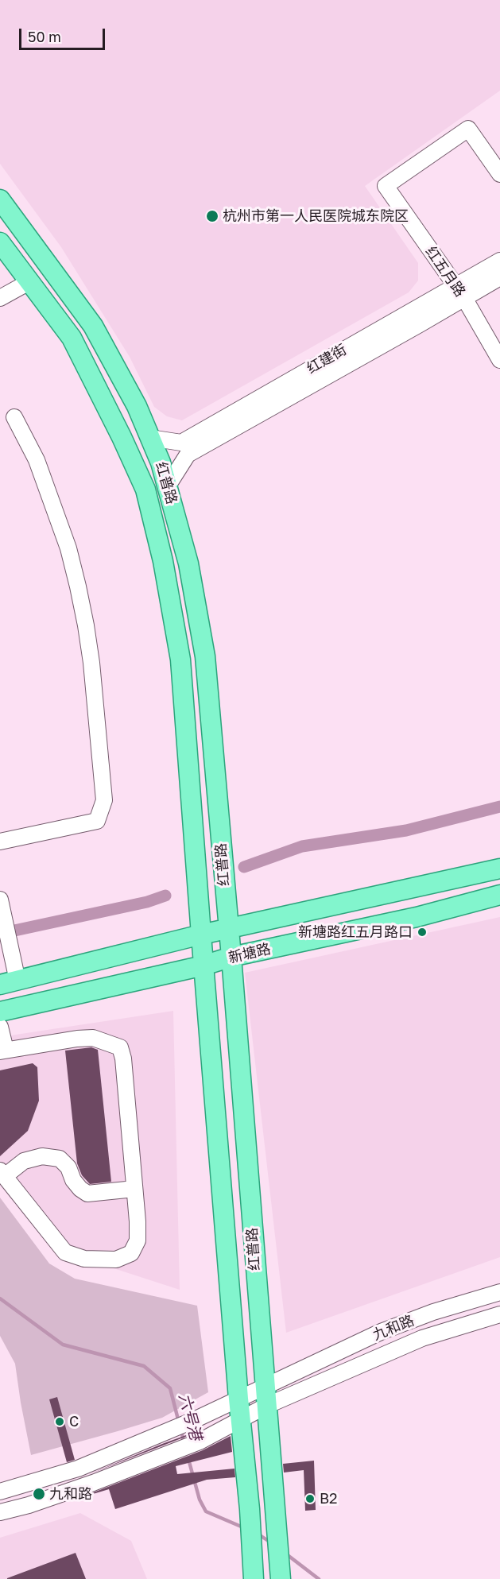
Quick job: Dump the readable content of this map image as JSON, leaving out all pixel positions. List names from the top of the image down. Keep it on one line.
{"streets":{"main road":["红普路","新塘路"],"street":["红五月路","红建街","九和路"]},"crossings":[["红五月路","红建街"],["红建街","红普路"],["红普路","新塘路"],["红普路","九和路"]],"water":["六号港"],"places":["杭州市第一人民医院城东院区","新塘路红五月路口","C","九和路","B2"],"scale_bar":"50 m"}
